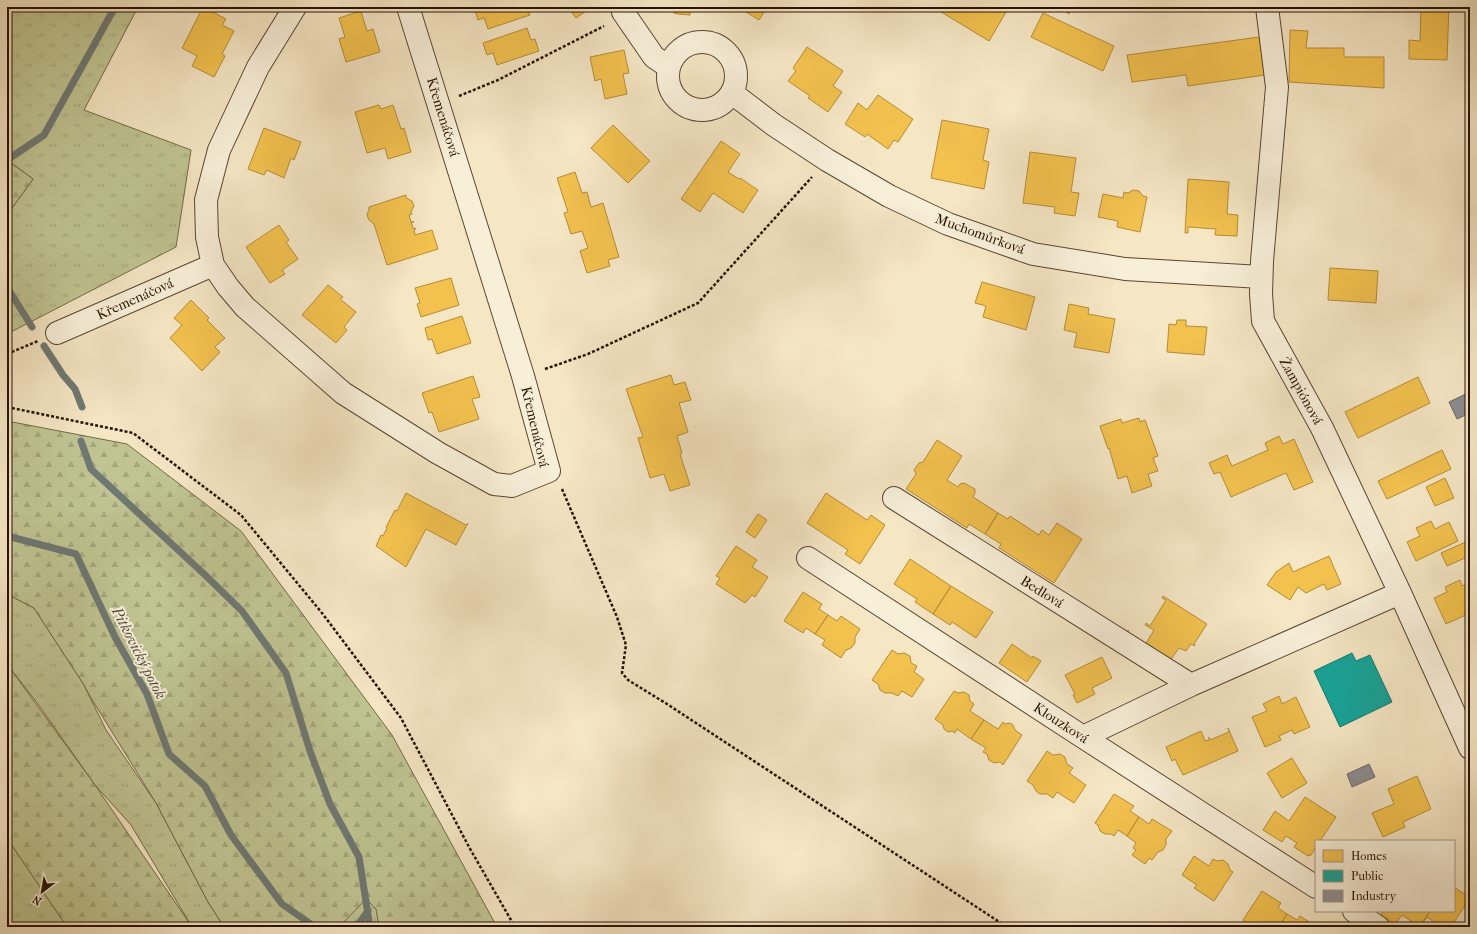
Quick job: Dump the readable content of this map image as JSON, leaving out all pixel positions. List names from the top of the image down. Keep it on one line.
{"streets":{"street":["Křemenáčová","Muchomůrková","Žampiónová","Bedlová","Klouzková"]},"crossings":[["Muchomůrková","Žampiónová"]],"water":["Pitkovický potok"],"legend":["Homes","Public","Industry"],"north":"bottom left"}
